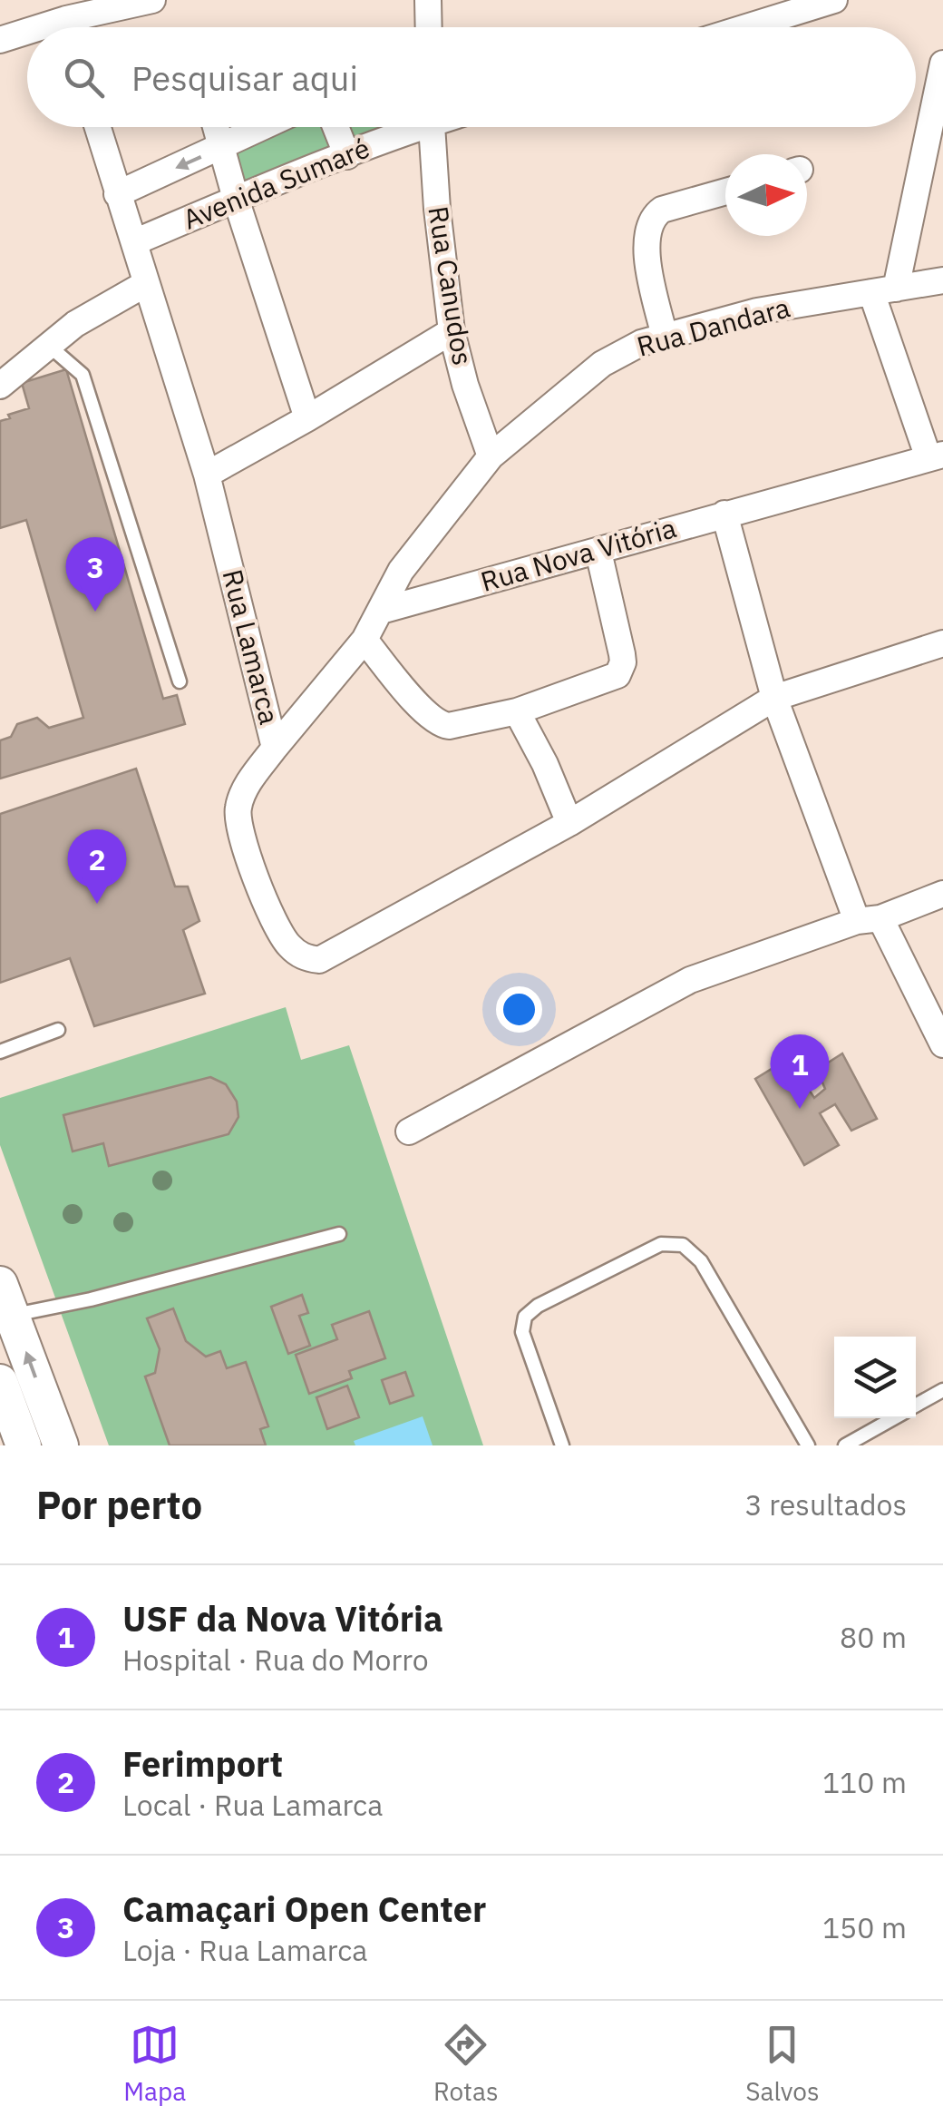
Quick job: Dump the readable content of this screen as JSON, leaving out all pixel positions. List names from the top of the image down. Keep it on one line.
{"streets":{"street":["Avenida Sumaré","Rua Canudos","Rua Dandara","Rua Nova Vitória","Rua Lamarca"]},"crossings":[["Avenida Sumaré","Rua Lamarca"],["Rua Canudos","Rua Dandara"],["Rua Dandara","Rua Nova Vitória"]],"north":"right","page":{"search":"Pesquisar aqui","pins":["3","2","1"],"heading":["Por perto","3 resultados"],"list":[{"mark":"1","name":"USF da Nova Vitória","note":"Hospital · Rua do Morro","value":"80 m"},{"mark":"2","name":"Ferimport","note":"Local · Rua Lamarca","value":"110 m"},{"mark":"3","name":"Camaçari Open Center","note":"Loja · Rua Lamarca","value":"150 m"}],"nav":["Mapa","Rotas","Salvos"]}}
